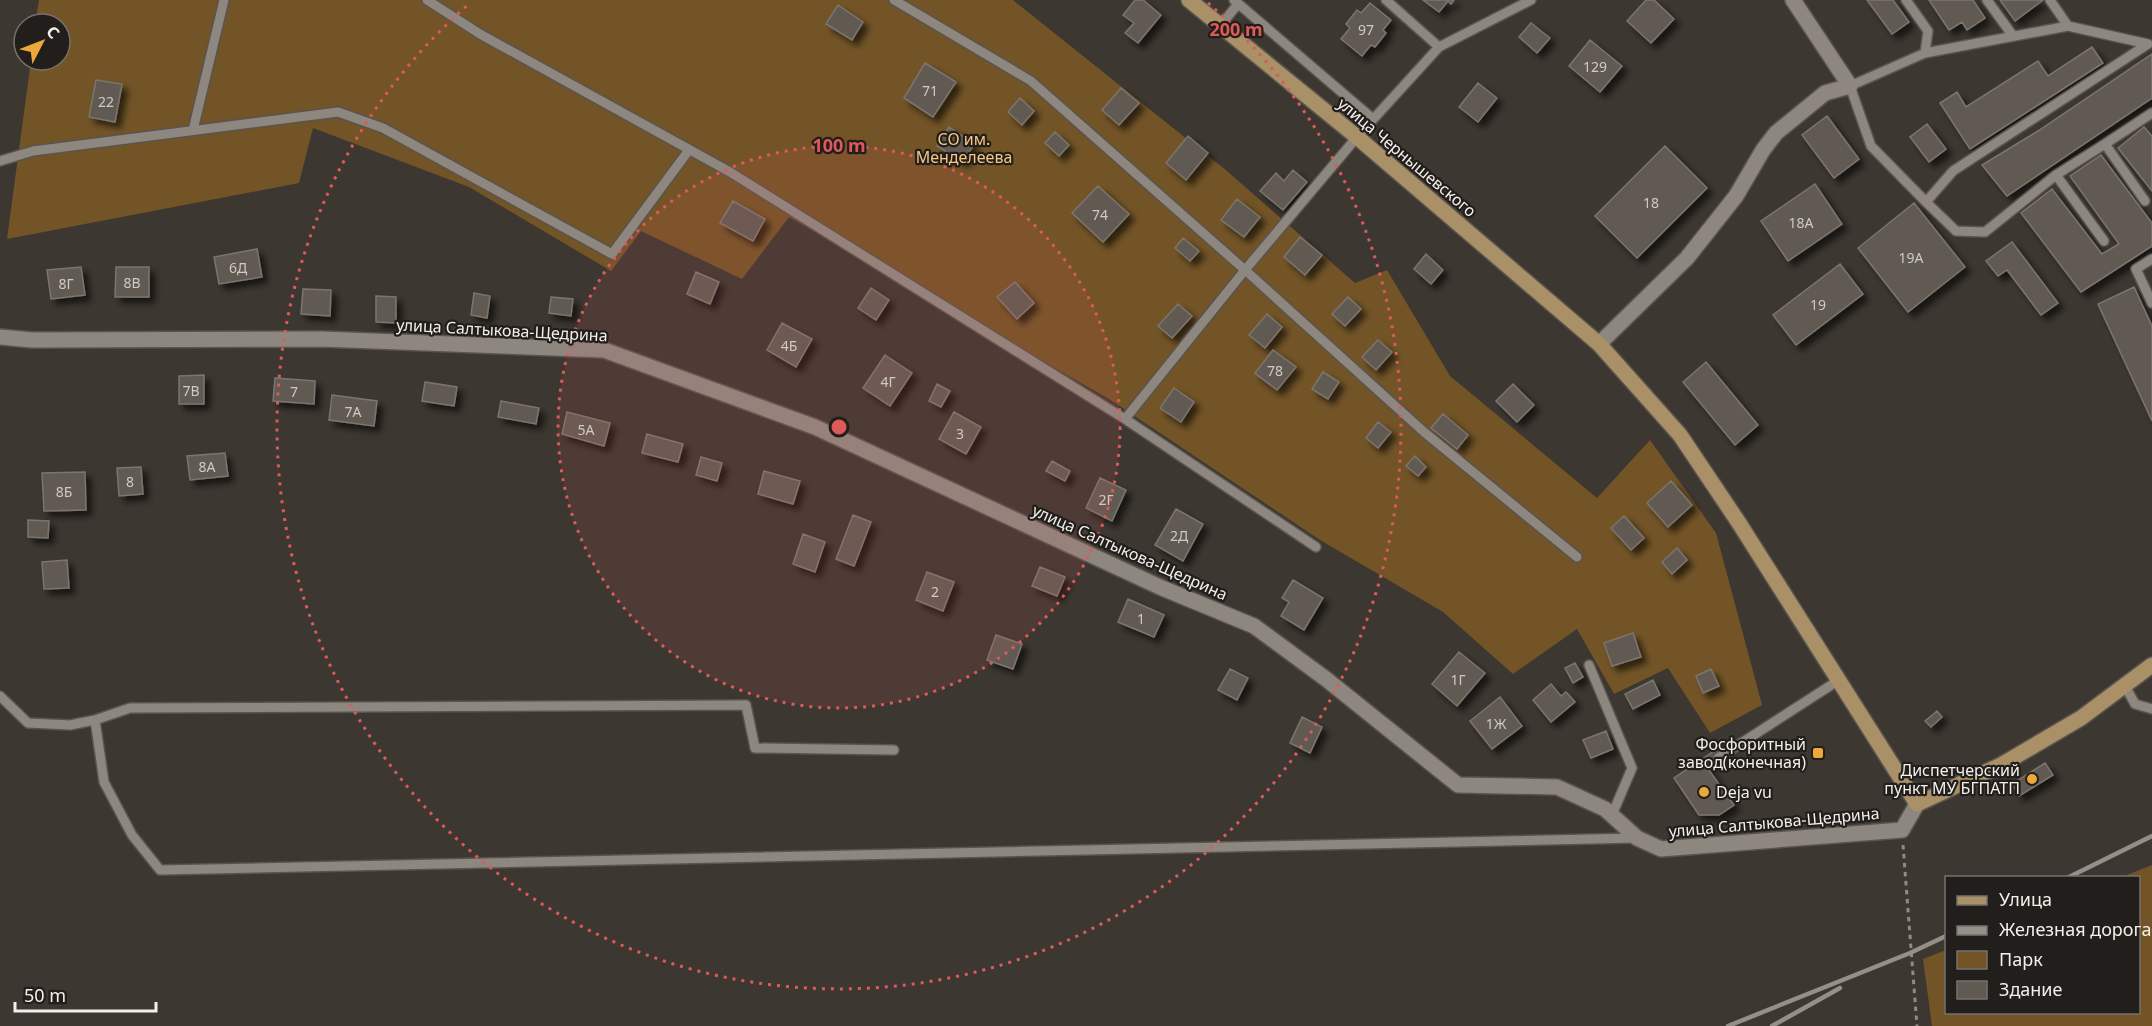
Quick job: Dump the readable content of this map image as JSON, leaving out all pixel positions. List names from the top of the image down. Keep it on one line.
{"streets":{"street":["улица Чернышевского","улица Салтыкова-Щедрина"]},"crossings":[["улица Чернышевского","улица Салтыкова-Щедрина"]],"parks":["СО им. Менделеева"],"places":{"transit":["Фосфоритный завод(конечная)"],"other":["Диспетчерский пункт МУ БГПАТП","Deja vu"]},"house_numbers":["97","129","71","22","18","74","18А","19А","6Д","8В","8Г","19","4Б","78","4Г","7В","7","7А","5А","3","8А","8","8Б","2Г","2Д","2","1","1Г","1Ж"],"legend":["Улица","Железная дорога","Парк","Здание"],"scale_bar":"50 m","north":"top right","rings":["200 m","100 m"]}
